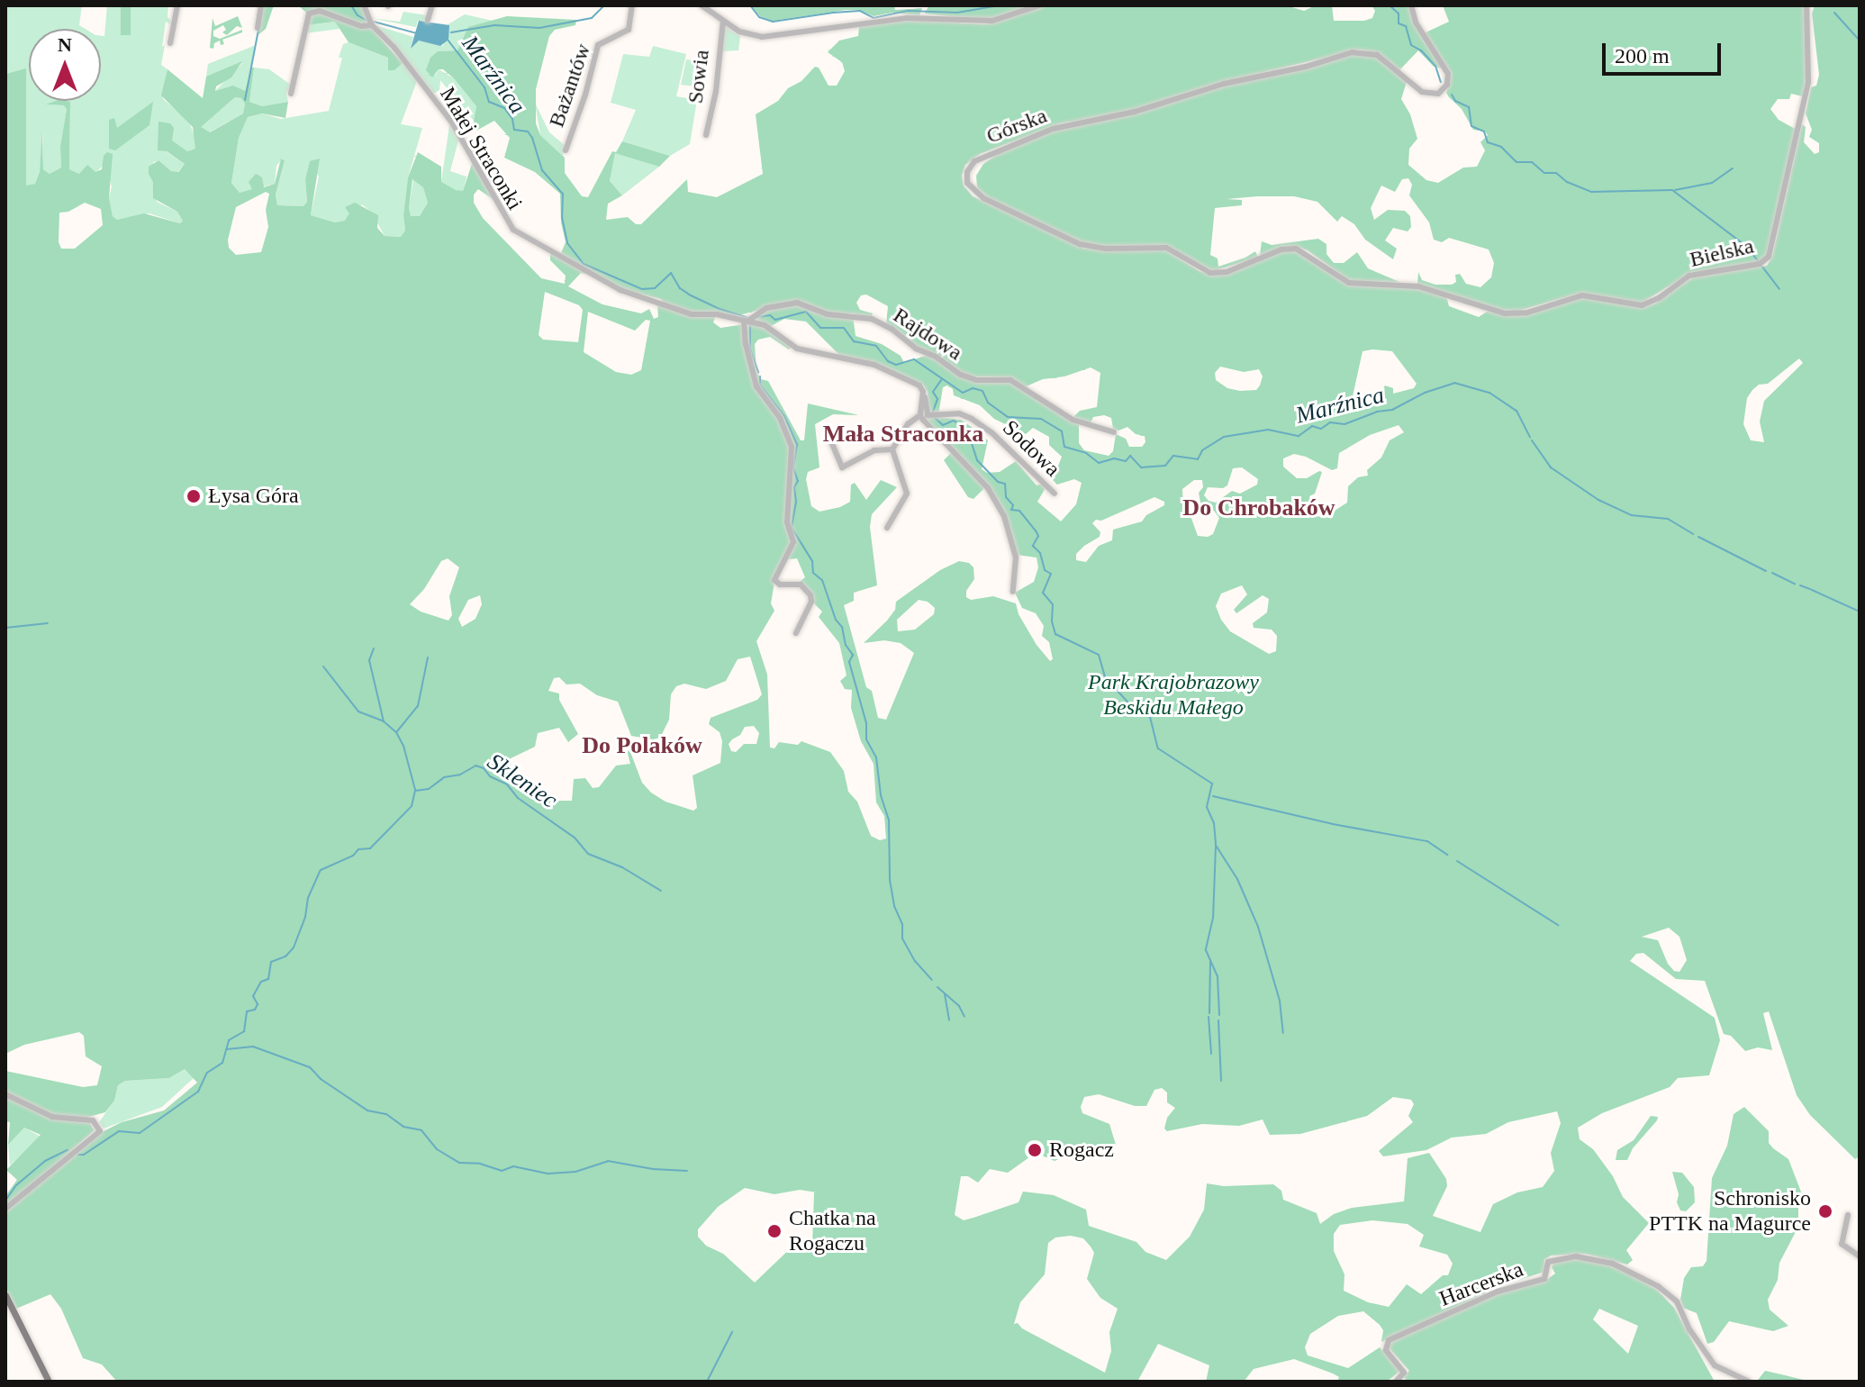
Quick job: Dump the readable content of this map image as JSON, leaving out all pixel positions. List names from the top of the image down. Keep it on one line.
{"streets":{"street":["Sowia","Bażantów","Górska","Małej Straconki","Bielska","Rajdowa","Sodowa","Harcerska"]},"crossings":[["Górska","Bielska"],["Małej Straconki","Rajdowa"],["Małej Straconki","Sodowa"]],"districts":["Mała Straconka","Do Chrobaków","Do Polaków"],"water":["Marźnica","Skleniec"],"parks":["Park Krajobrazowy Beskidu Małego"],"places":["Łysa Góra","Rogacz","Schronisko PTTK na Magurce","Chatka na Rogaczu"],"scale_bar":"200 m","north":"top"}
